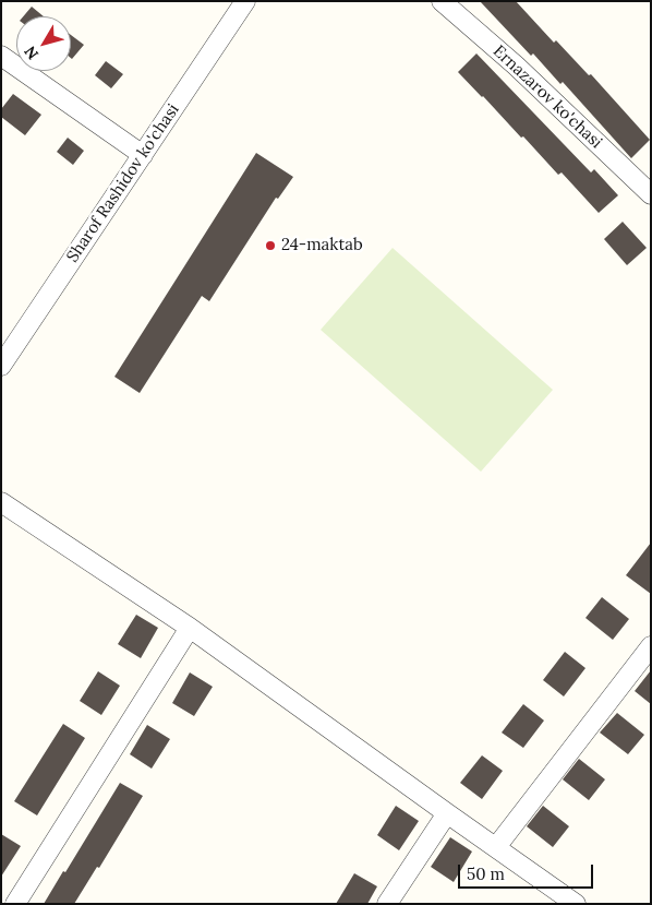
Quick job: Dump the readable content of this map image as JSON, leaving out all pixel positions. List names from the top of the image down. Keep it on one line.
{"streets":{"street":["Ernazarov ko'chasi","Sharof Rashidov ko'chasi"]},"places":["24-maktab"],"scale_bar":"50 m","north":"bottom left"}
